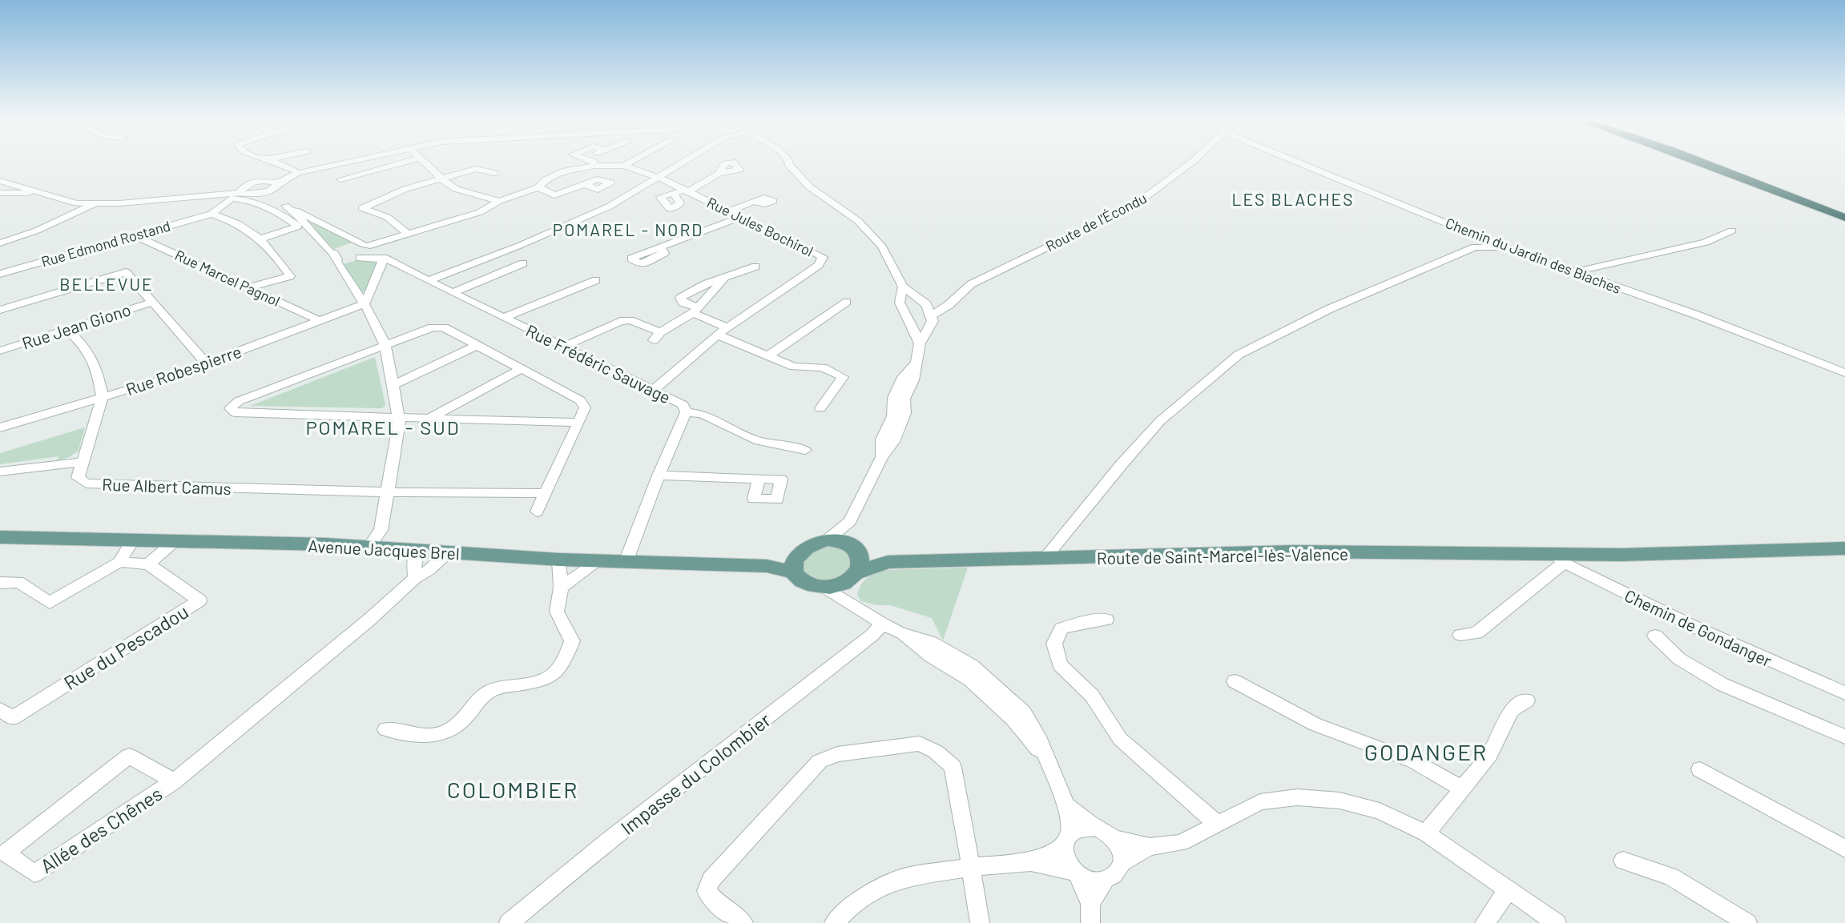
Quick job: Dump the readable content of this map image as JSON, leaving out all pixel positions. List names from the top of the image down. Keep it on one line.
{"streets":{"main road":["Avenue Jacques Brel","Route de Saint-Marcel-lès-Valence"],"street":["Route de l'Écondu","Rue Jules Bochirol","Rue Edmond Rostand","Chemin du Jardin des Blaches","Rue Marcel Pagnol","Rue Jean Giono","Rue Frédéric Sauvage","Rue Robespierre","Rue Albert Camus","Chemin de Gondanger","Rue du Pescadou","Impasse du Colombier","Allée des Chênes"]},"crossings":[["Rue Jules Bochirol","Rue Frédéric Sauvage"],["Rue Edmond Rostand","Rue Marcel Pagnol"],["Rue Marcel Pagnol","Rue Robespierre"],["Rue Jean Giono","Rue Albert Camus"],["Rue Frédéric Sauvage","Avenue Jacques Brel"],["Rue Robespierre","Rue Albert Camus"],["Avenue Jacques Brel","Route de Saint-Marcel-lès-Valence"],["Avenue Jacques Brel","Allée des Chênes"],["Route de Saint-Marcel-lès-Valence","Chemin de Gondanger"]],"districts":["LES BLACHES","POMAREL - NORD","BELLEVUE","POMAREL - SUD","GODANGER","COLOMBIER"]}
